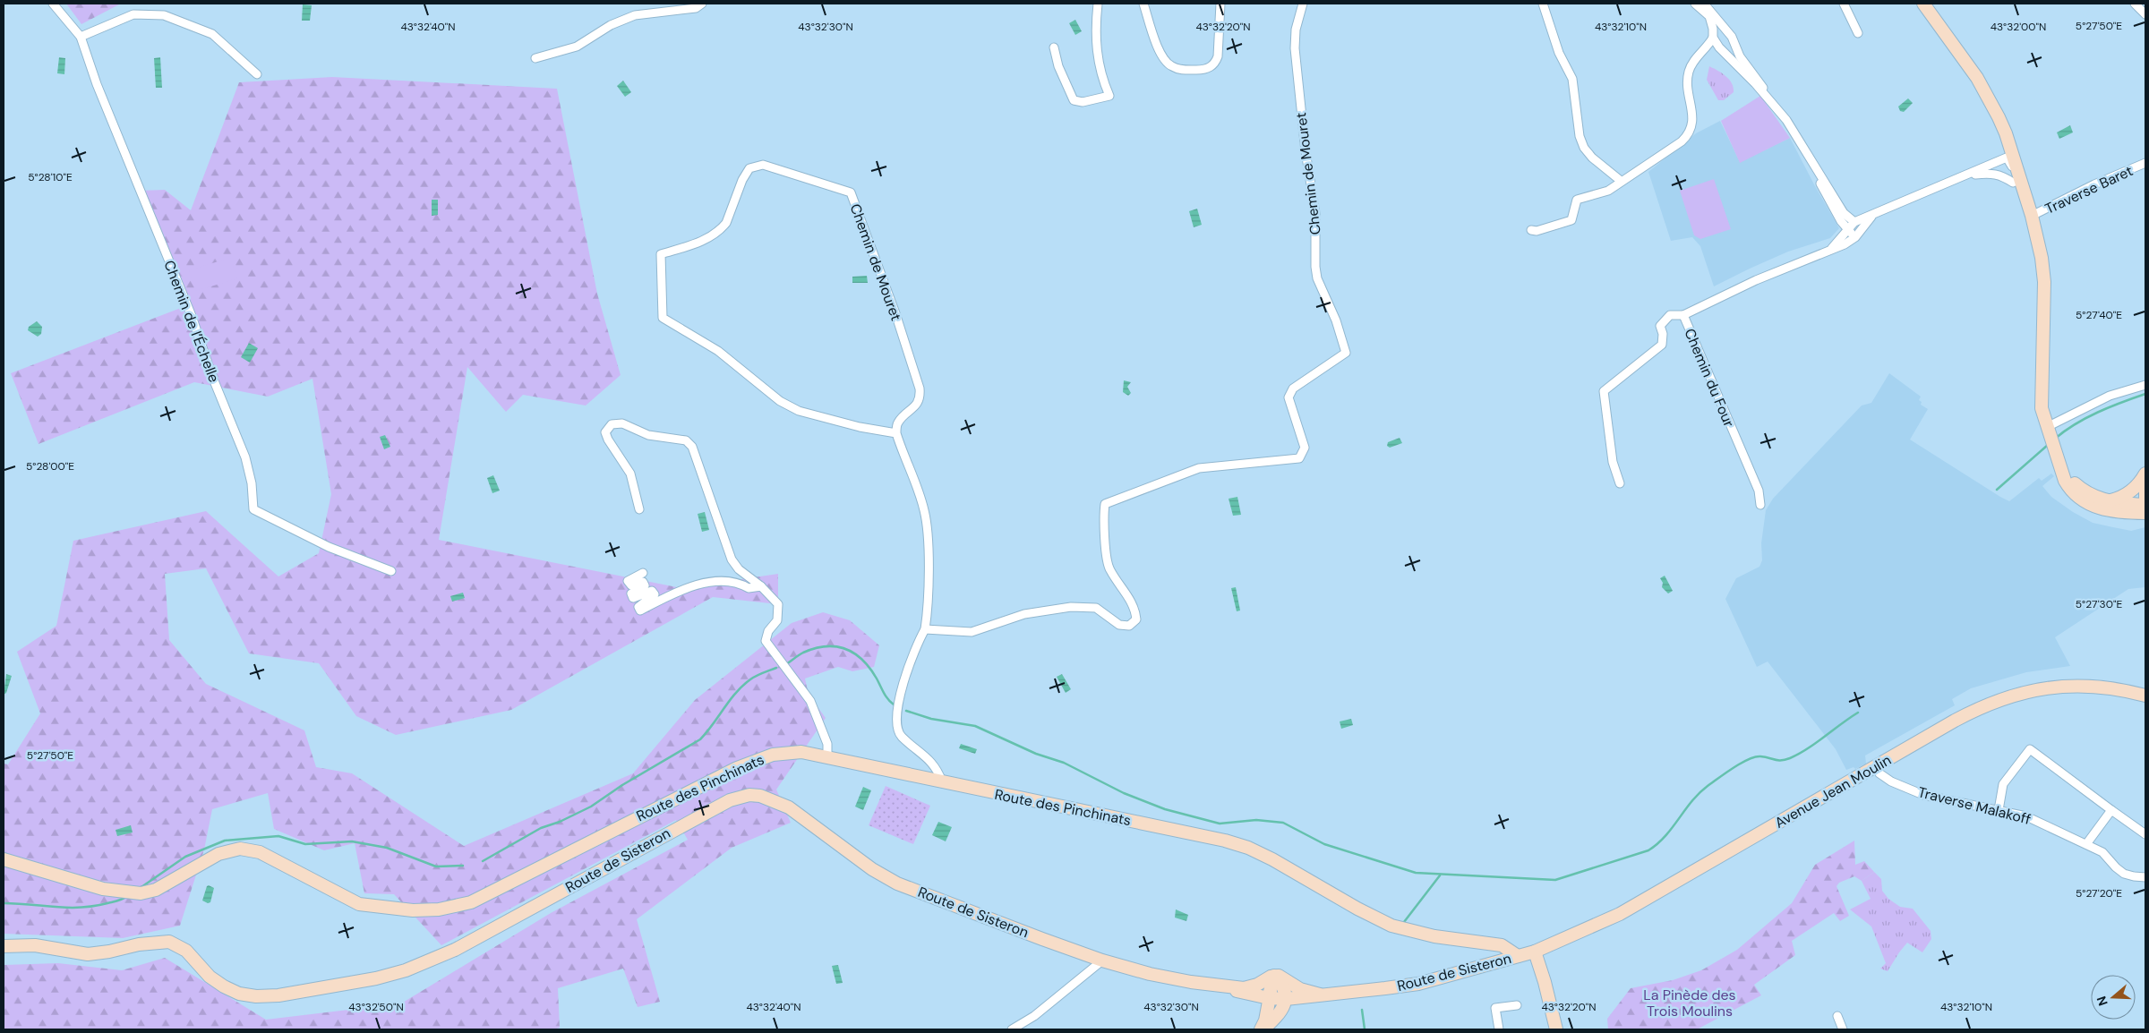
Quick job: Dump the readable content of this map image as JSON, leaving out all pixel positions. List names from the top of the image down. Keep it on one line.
{"streets":{"main road":["Route des Pinchinats","Avenue Jean Moulin","Route de Sisteron"],"street":["Chemin de Mouret","Traverse Baret","Chemin de l’Échelle","Chemin du Four","Traverse Malakoff"]},"crossings":[["Route des Pinchinats","Route de Sisteron"],["Avenue Jean Moulin","Traverse Malakoff"],["Avenue Jean Moulin","Route de Sisteron"]],"parks":["La Pinède des Trois Moulins"],"north":"left","coordinates":["5°27'50\"E","43°32'40\"N","43°32'30\"N","43°32'20\"N","43°32'10\"N","43°32'00\"N","5°28'10\"E","5°27'40\"E","5°28'00\"E","5°27'30\"E","5°27'20\"E","43°32'50\"N"]}
